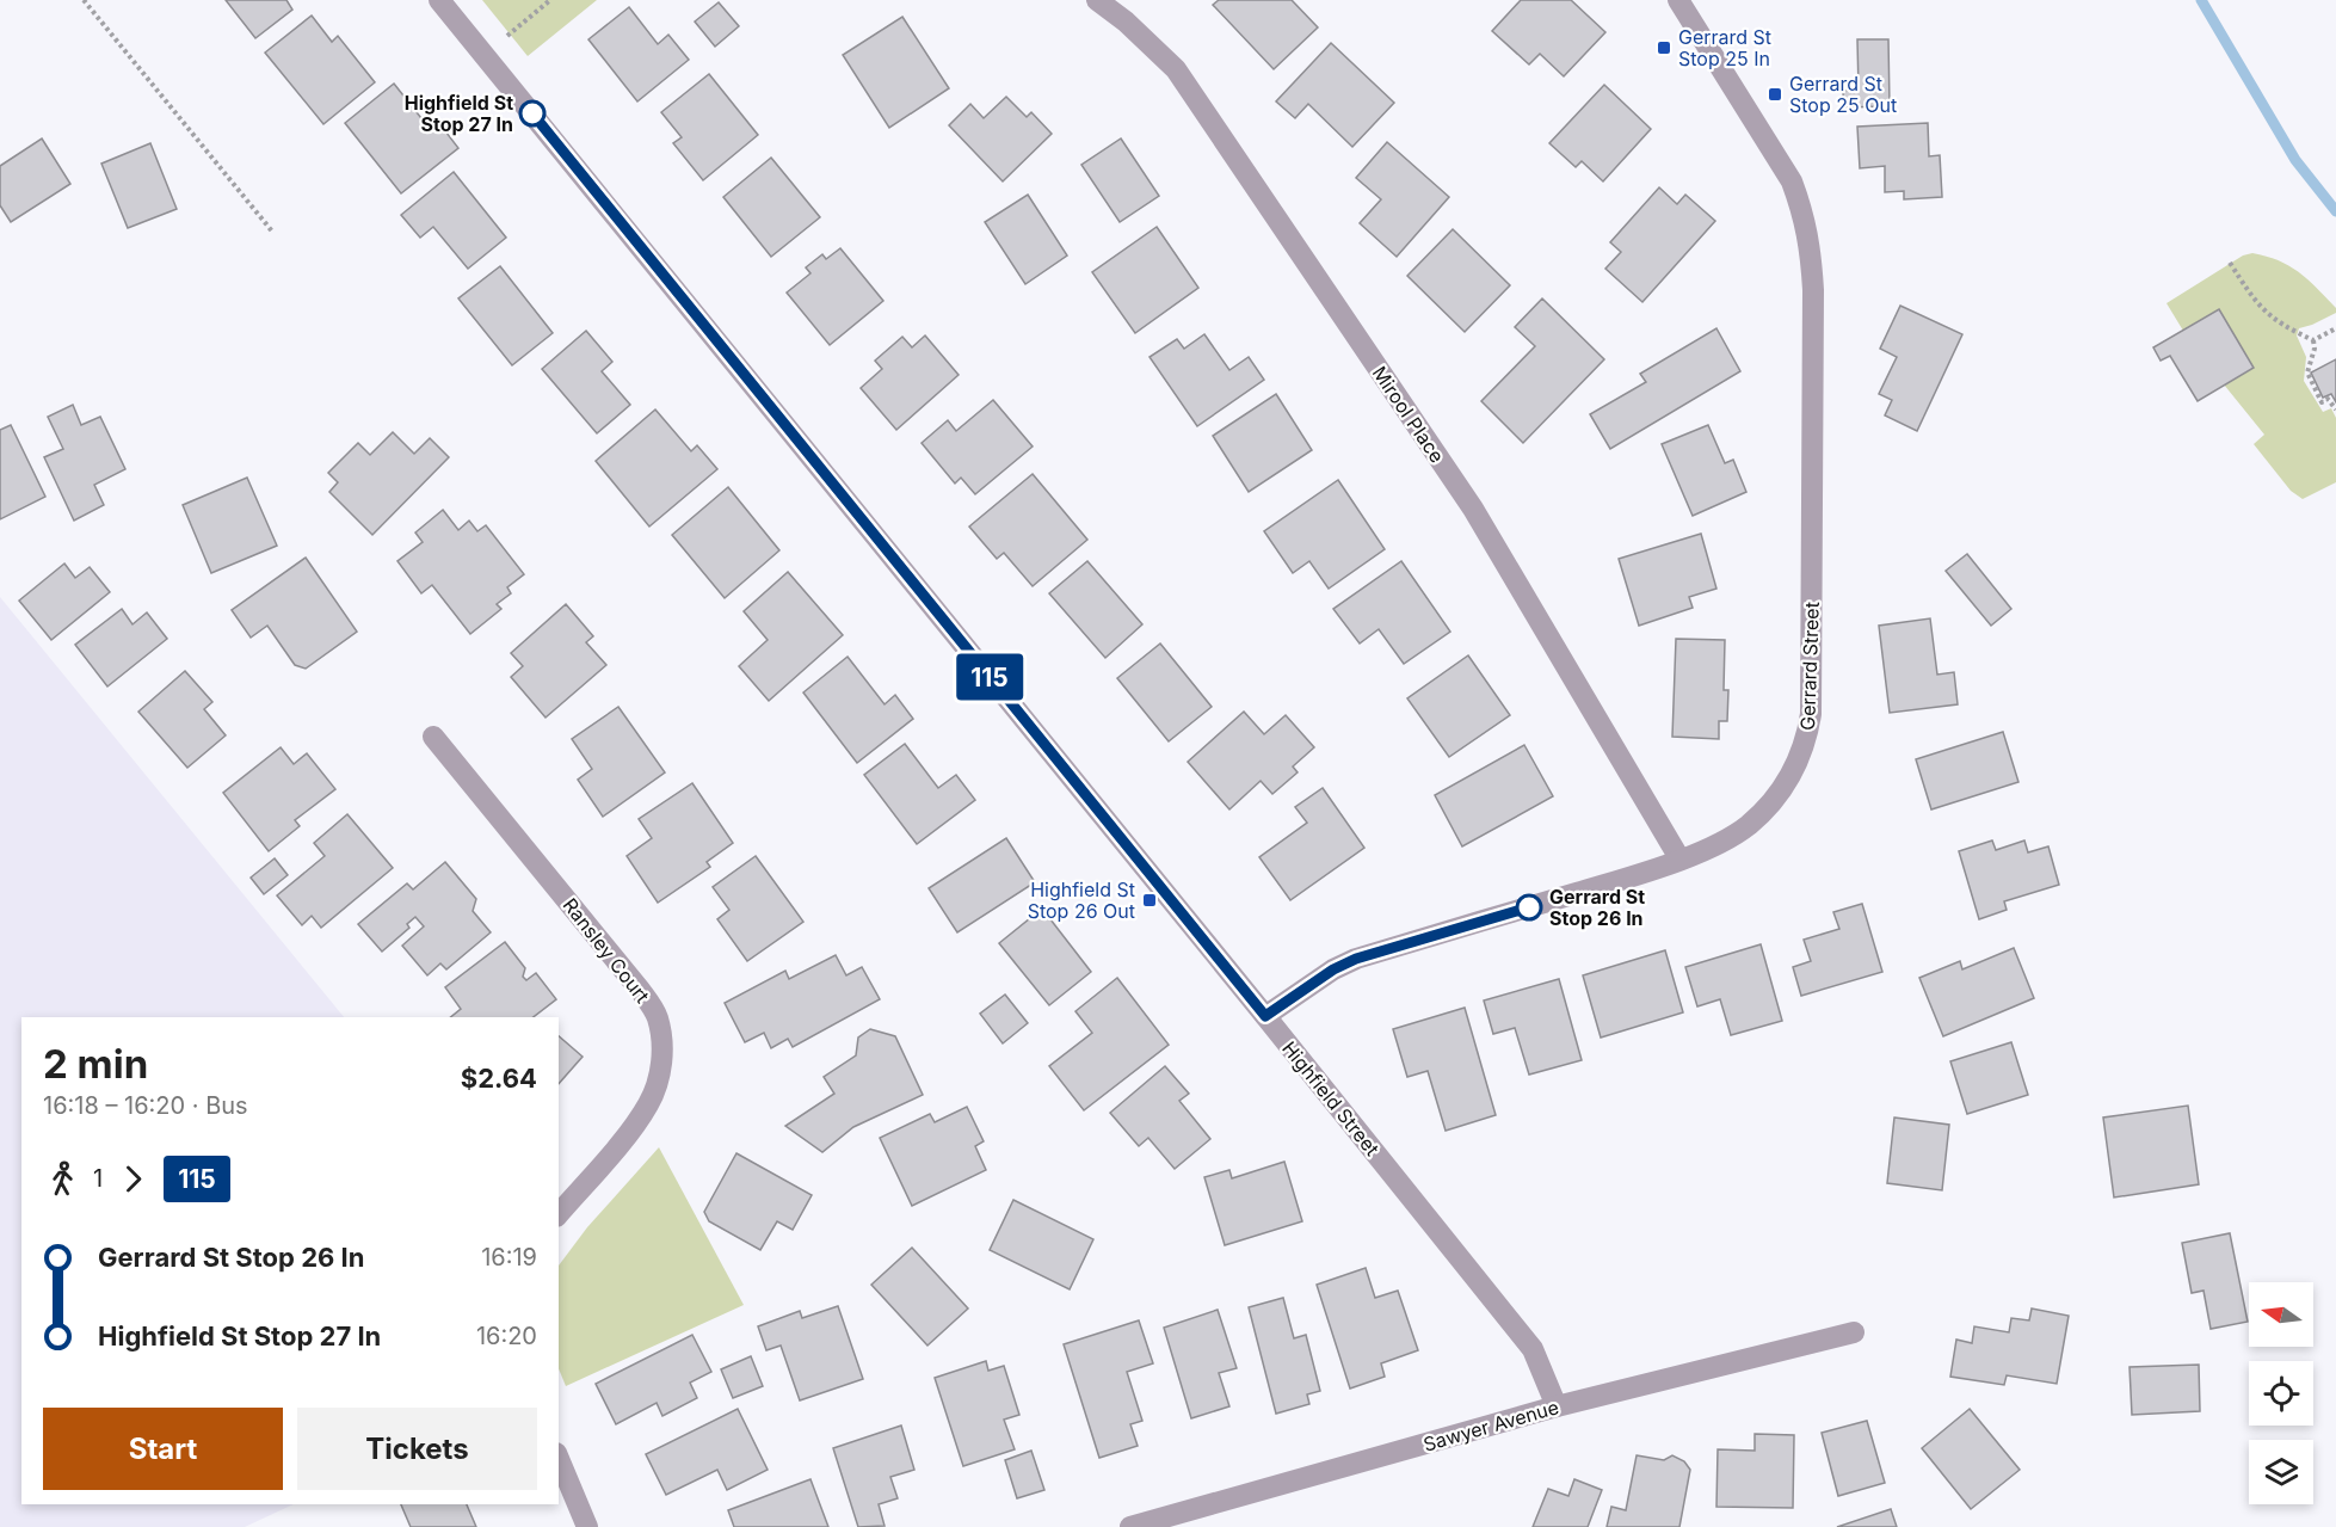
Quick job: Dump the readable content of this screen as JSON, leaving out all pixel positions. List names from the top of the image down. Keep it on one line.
{"streets":{"street":["Mirool Place","Gerrard Street","Ransley Court","Highfield Street","Sawyer Avenue"]},"crossings":[["Mirool Place","Gerrard Street"],["Gerrard Street","Highfield Street"],["Highfield Street","Sawyer Avenue"]],"places":{"transit":["Gerrard St Stop 25 In","Gerrard St Stop 25 Out","Highfield St Stop 26 Out"],"other":["Highfield St Stop 27 In","Gerrard St Stop 26 In"]},"lines":["bus line 115"],"north":"left","page":{"on_map":"115","heading":["2 min","16:18 – 16:20 · Bus","$2.64"],"legs":["1","115"],"list":[{"name":"Gerrard St Stop 26 In","value":"16:19"},{"name":"Highfield St Stop 27 In","value":"16:20"}],"buttons":["Start","Tickets"]}}
